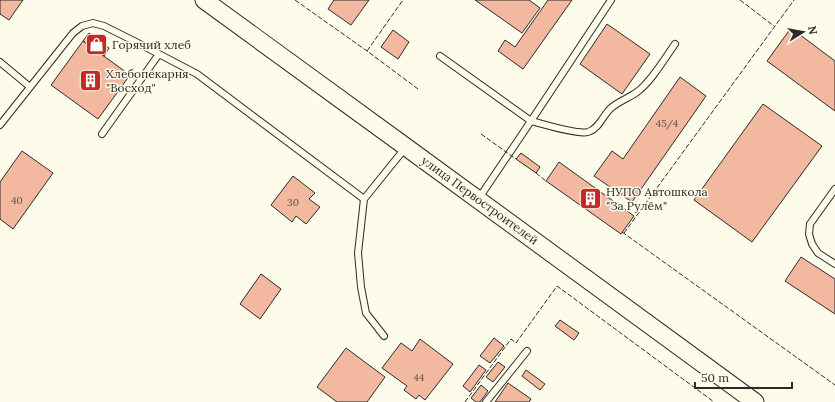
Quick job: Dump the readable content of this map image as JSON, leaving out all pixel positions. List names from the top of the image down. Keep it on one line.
{"streets":{"street":["улица Первостроителей"]},"places":{"shop":["Горячий хлеб"],"building":["Хлебопекарня \"Восход\"","НУПО Автошкола \"За Рулём\""]},"house_numbers":["45/4","40","30","44"],"scale_bar":"50 m","north":"right"}
